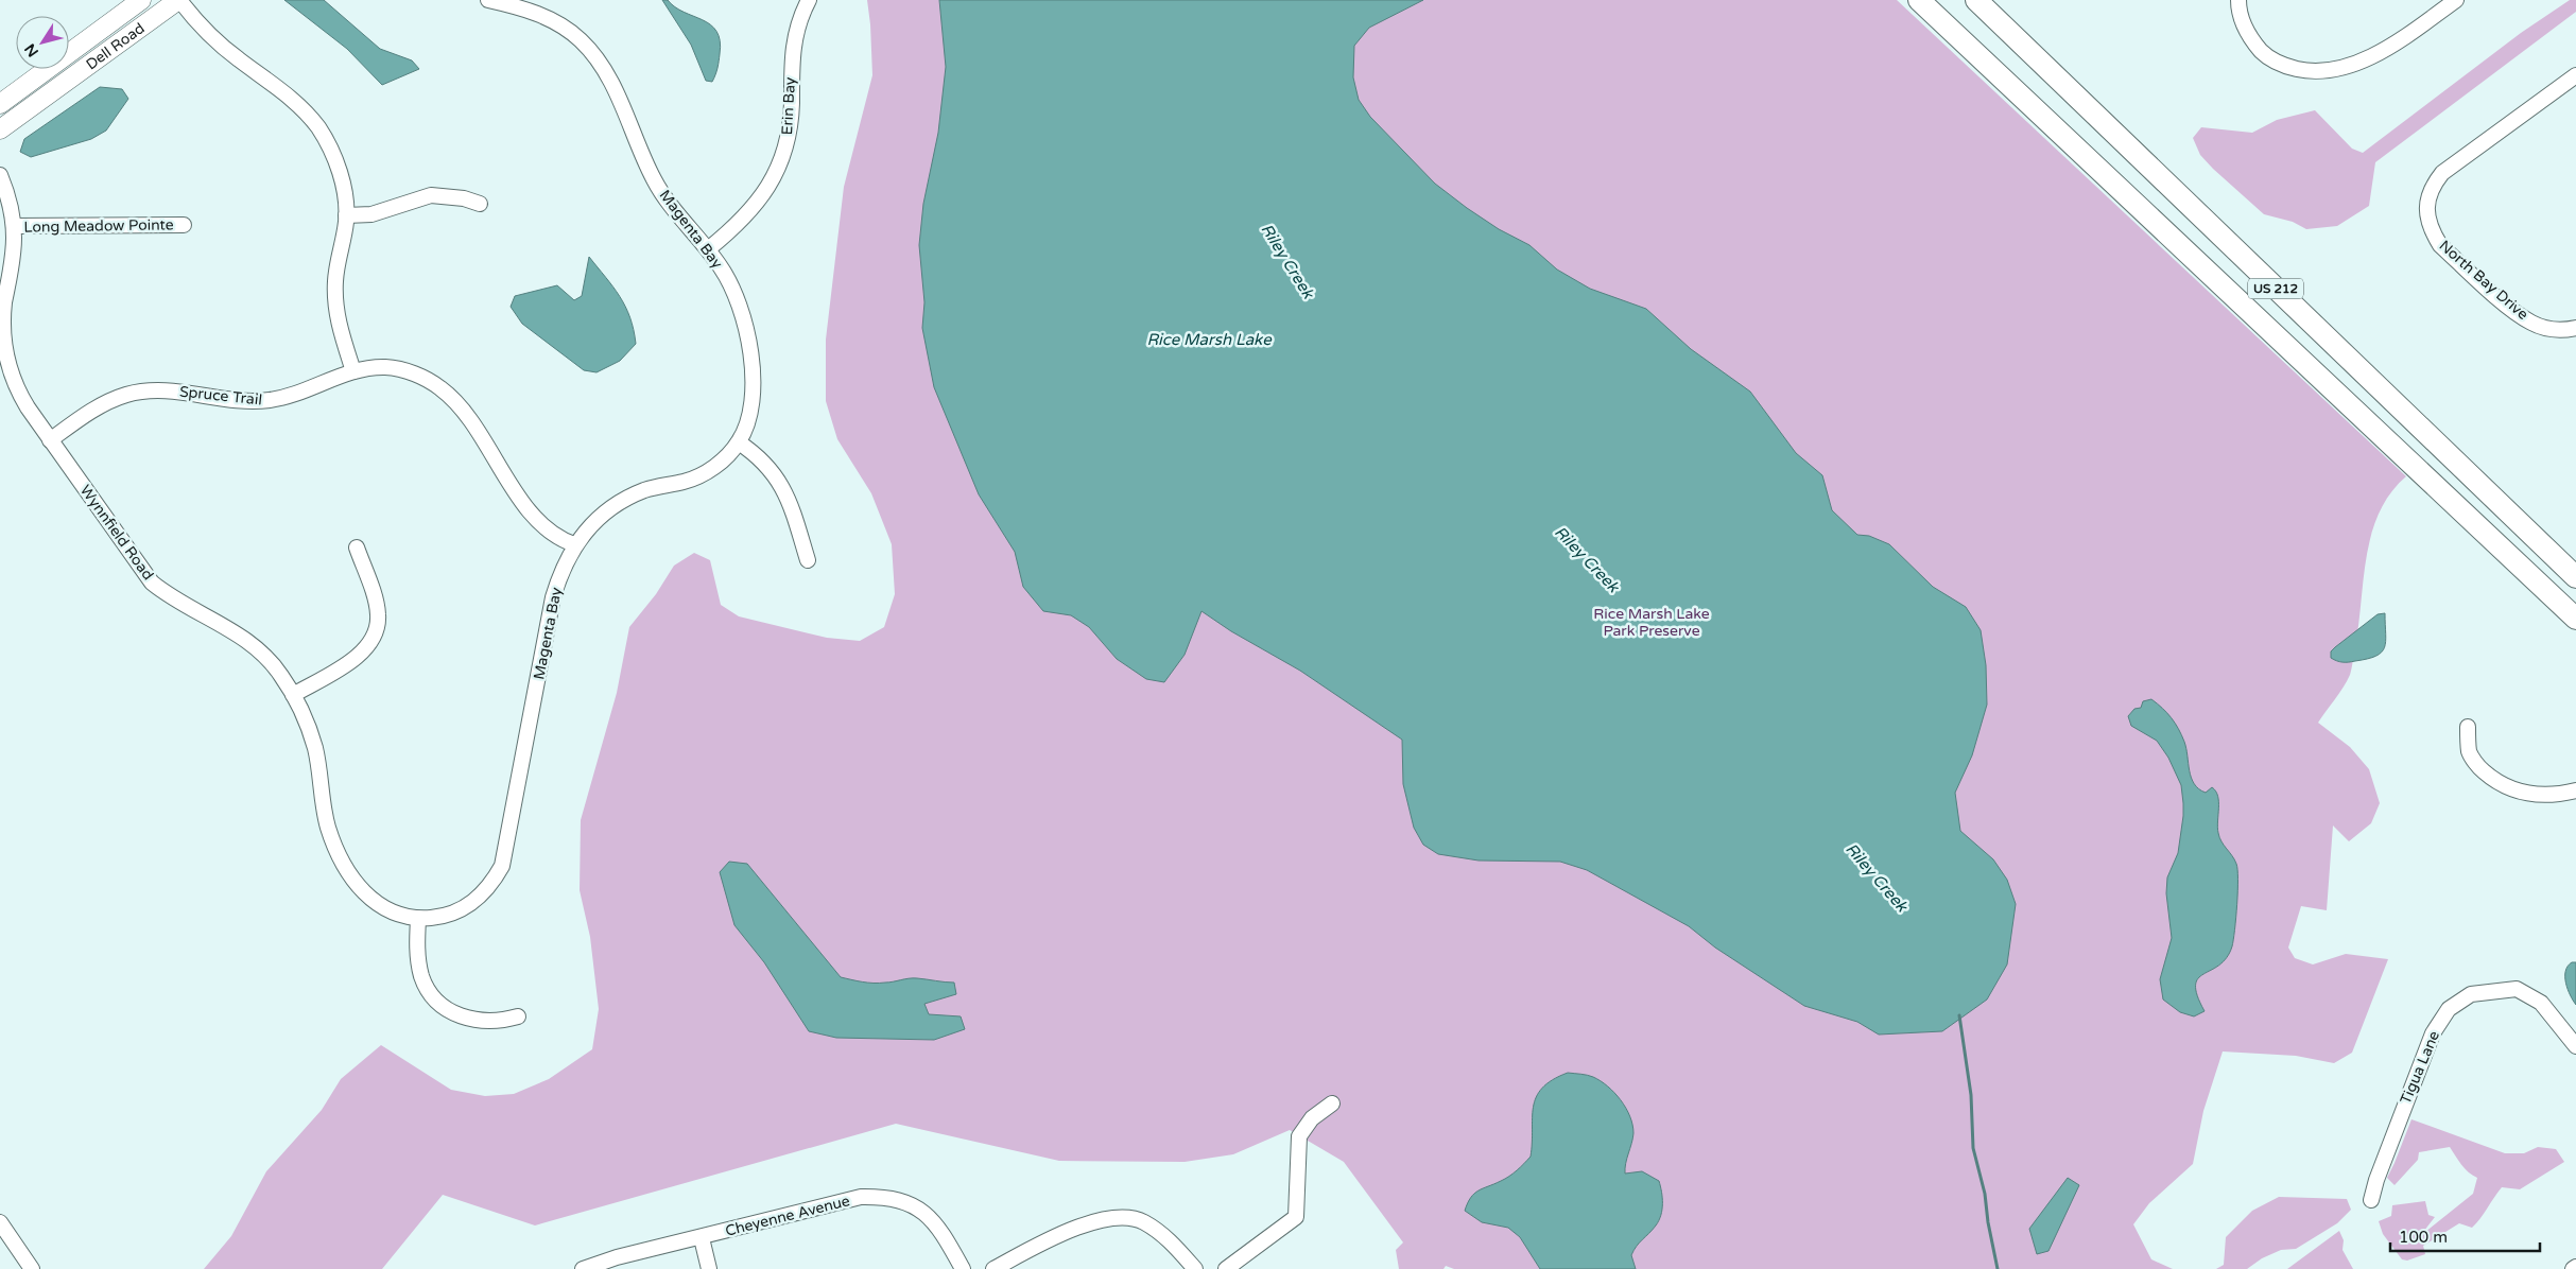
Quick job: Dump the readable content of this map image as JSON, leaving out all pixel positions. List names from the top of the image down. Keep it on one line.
{"streets":{"highway":["US 212"],"main road":["Dell Road"],"street":["Erin Bay","Long Meadow Pointe","Magenta Bay","North Bay Drive","Spruce Trail","Wynnfield Road","Tigua Lane","Cheyenne Avenue"]},"crossings":[["Erin Bay","Magenta Bay"],["Long Meadow Pointe","Wynnfield Road"],["Magenta Bay","Spruce Trail"],["Magenta Bay","Wynnfield Road"],["Spruce Trail","Wynnfield Road"]],"water":["Riley Creek","Rice Marsh Lake"],"parks":["Rice Marsh Lake Park Preserve"],"scale_bar":"100 m","north":"bottom left"}
